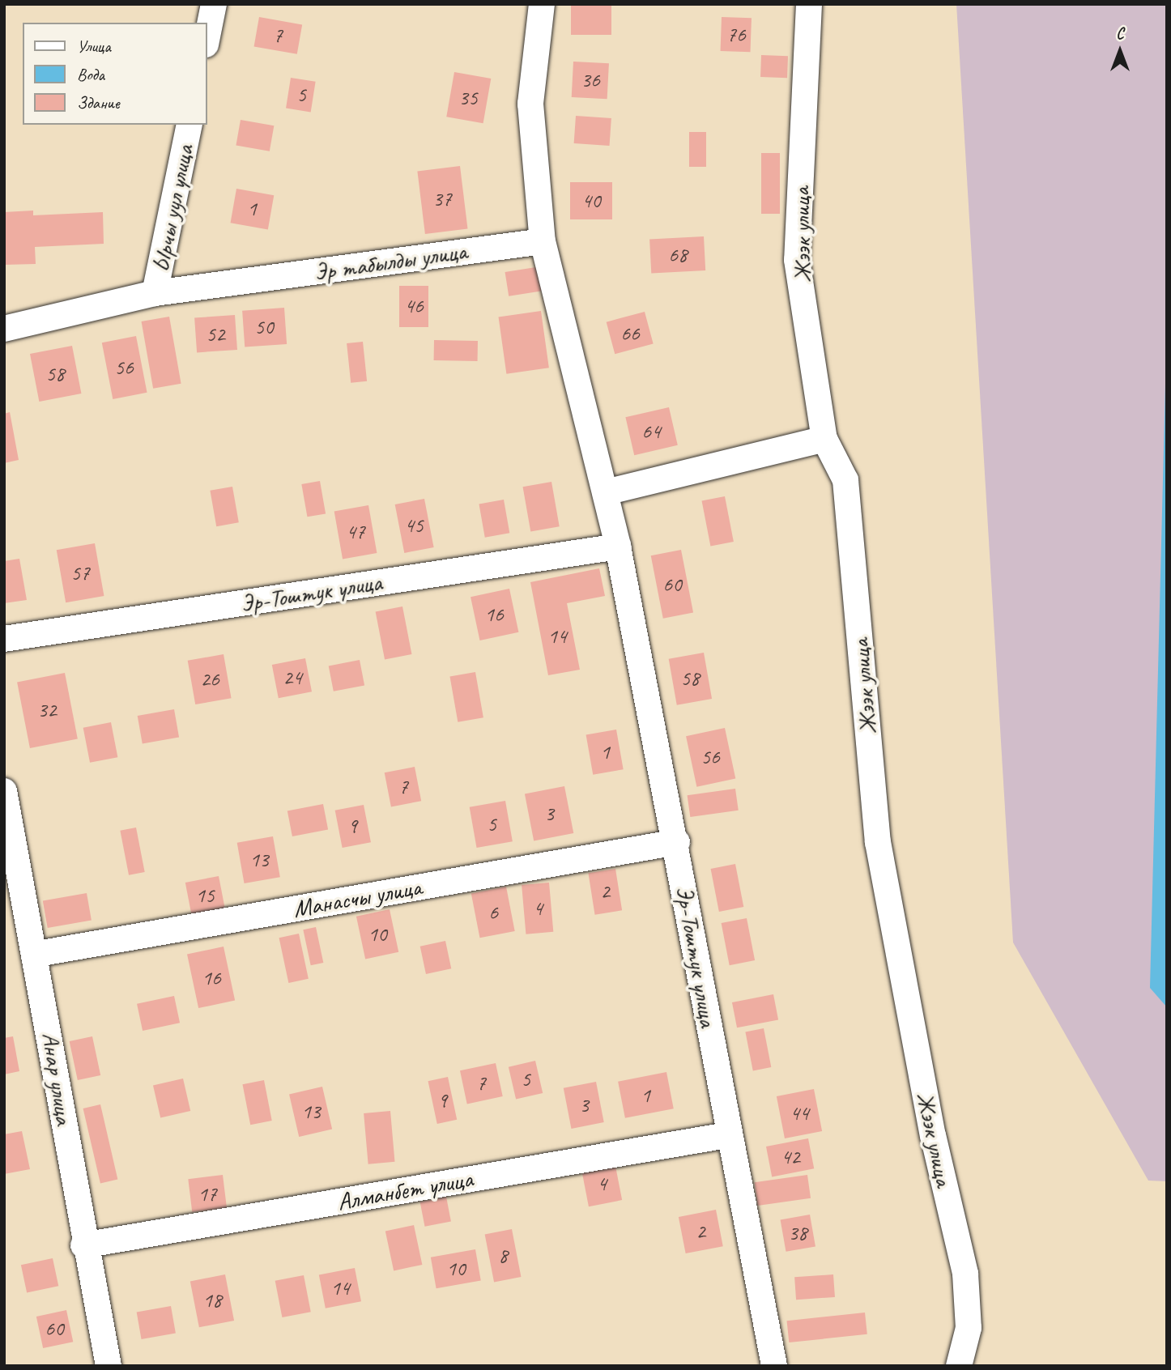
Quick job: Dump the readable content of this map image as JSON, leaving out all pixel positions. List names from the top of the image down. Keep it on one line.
{"streets":{"street":["Ырчы уул улица","Жээк улица","Эр табылды улица","Эр-Тоштук улица","Манасчы улица","Анар улица","Алманбет улица"]},"crossings":[["Ырчы уул улица","Эр табылды улица"],["Эр табылды улица","Эр-Тоштук улица"],["Эр-Тоштук улица","Манасчы улица"],["Эр-Тоштук улица","Алманбет улица"],["Манасчы улица","Анар улица"],["Анар улица","Алманбет улица"]],"house_numbers":["76","7","36","5","35","37","40","1","68","46","50","66","52","56","58","64","45","47","57","60","16","14","24","58","26","32","1","56","7","3","5","9","13","2","15","4","6","10","16","5","7","1","9","3","13","44","42","4","17","2","38","8","10","14","18","60"],"legend":["Улица","Вода","Здание"],"north":"top"}
